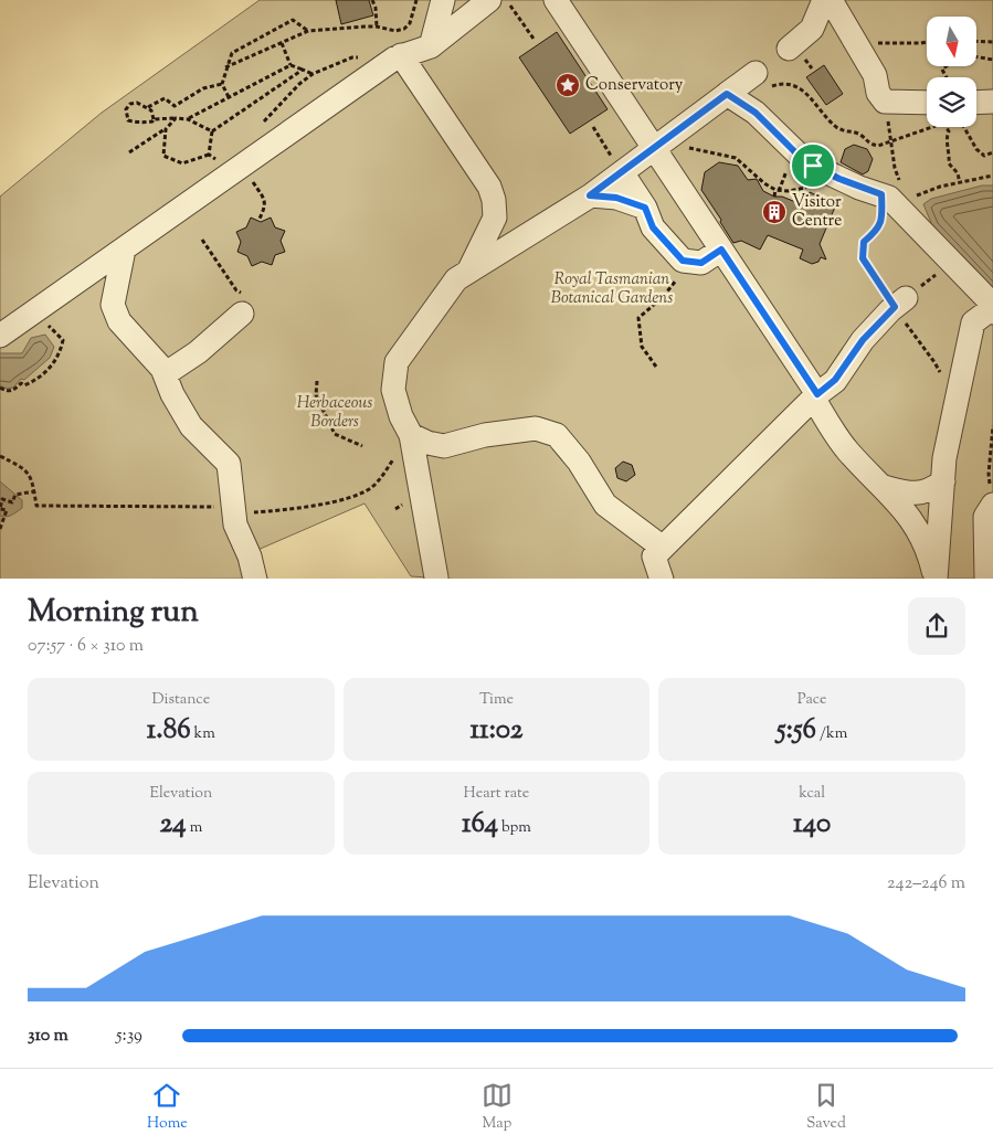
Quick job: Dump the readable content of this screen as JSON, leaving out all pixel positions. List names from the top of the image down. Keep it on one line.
{"parks":["Royal Tasmanian Botanical Gardens","Herbaceous Borders"],"places":{"place":["Conservatory"],"building":["Visitor Centre"]},"north":"bottom","page":{"heading":["Morning run","07:57 · 6 × 310 m"],"stats":[["Distance","1.86 km"],["Time","11:02"],["Pace","5:56 /km"],["Elevation","24 m"],["Heart rate","164 bpm"],["kcal","140"]],"chart":["Elevation","242–246 m"],"list":[{"name":"310 m","note":"5:39"}],"tabs":["Home","Map","Saved"]}}
